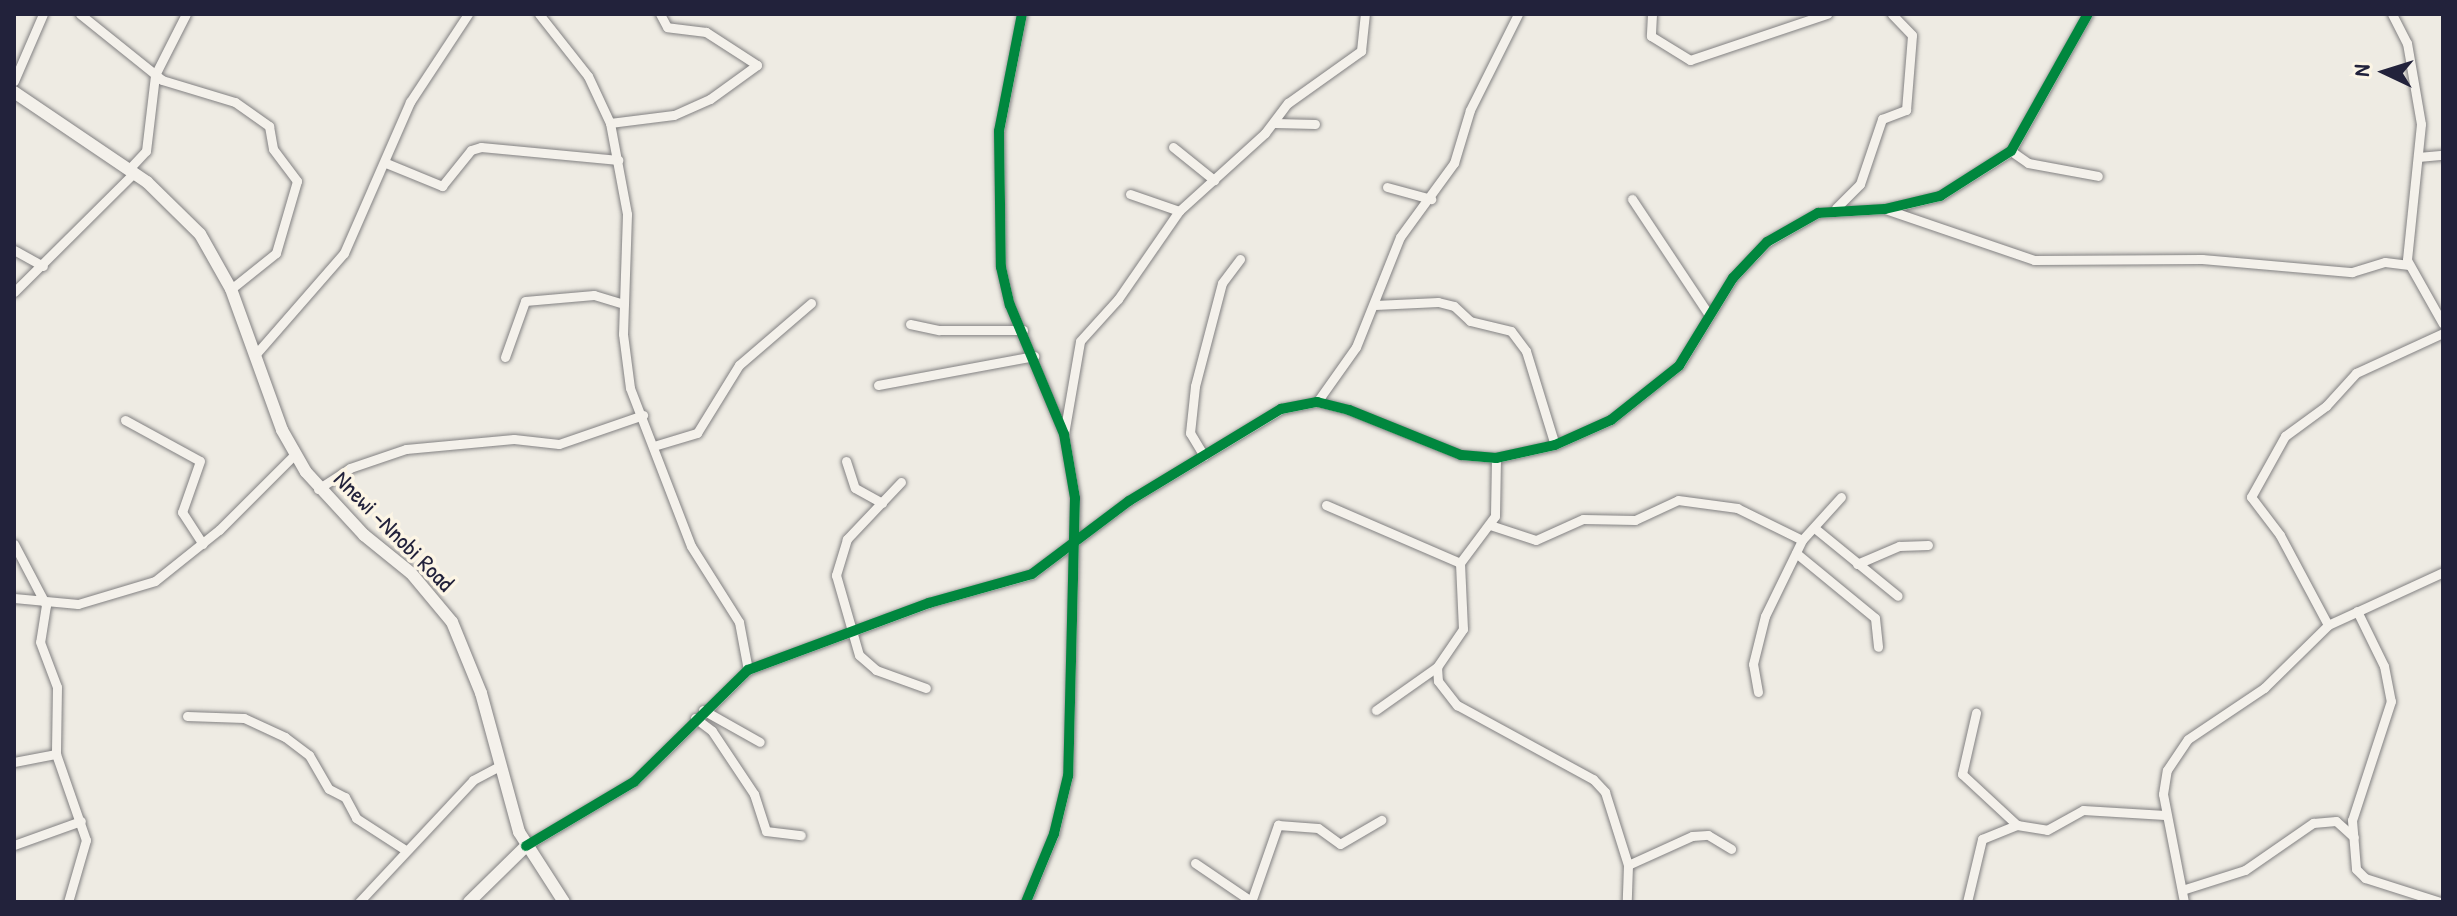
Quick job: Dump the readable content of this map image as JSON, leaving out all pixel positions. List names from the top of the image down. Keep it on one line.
{"streets":{"main road":["Nnewi -Nnobi Road"]},"north":"left"}
